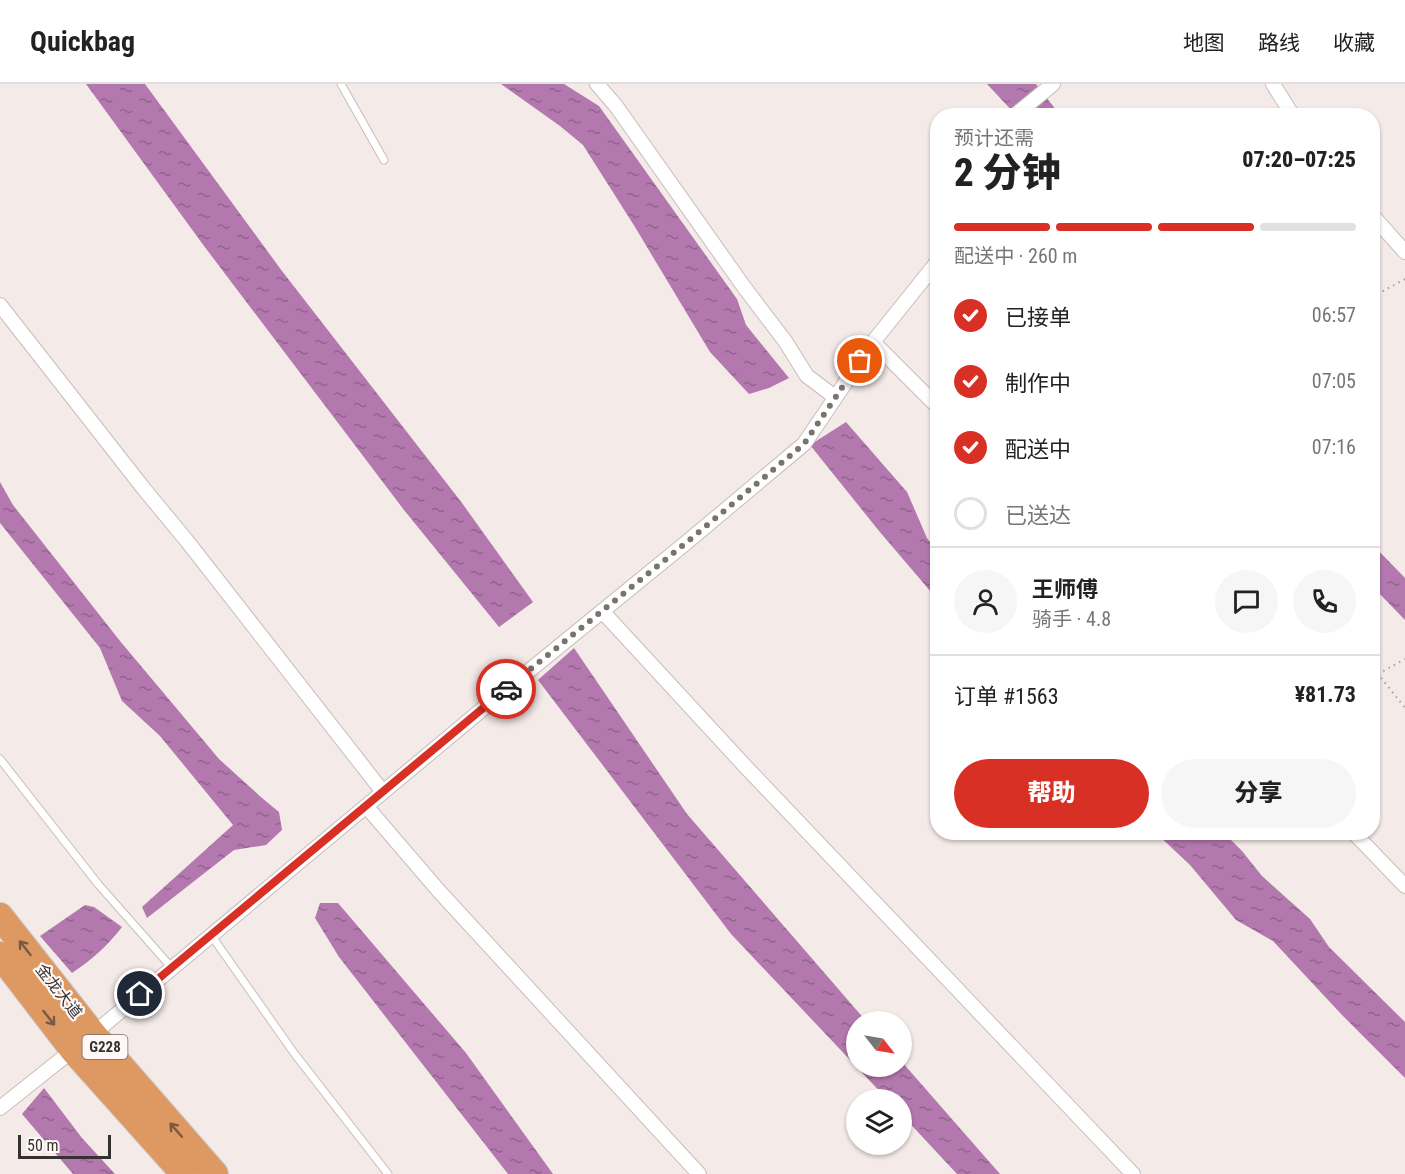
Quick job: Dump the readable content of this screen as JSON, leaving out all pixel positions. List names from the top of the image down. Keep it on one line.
{"streets":{"highway":["金龙大道","G228"]},"scale_bar":"50 m","north":"bottom right","page":{"header":"Quickbag","nav":["地图","路线","收藏"],"heading":["2 分钟","预计还需","07:20–07:25"],"panel":["王师傅","骑手 · 4.8","订单 #1563","¥81.73"],"bar":"配送中 · 260 m","list":[["已接单","06:57"],["制作中","07:05"],["配送中","07:16"],"已送达"],"buttons":["帮助","分享"],"scale":"50 m"}}
